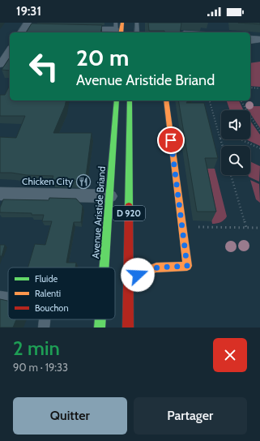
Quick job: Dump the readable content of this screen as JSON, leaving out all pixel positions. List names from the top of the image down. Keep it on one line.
{"streets":{"main road":["Avenue Aristide Briand","D 920"]},"places":{"restaurant":["Chicken City"]},"legend":["Fluide","Ralenti","Bouchon"],"page":{"status":"19:31","turn":["20 m","Avenue Aristide Briand"],"heading":["2 min","90 m · 19:33"],"buttons":["Quitter","Partager"]}}
